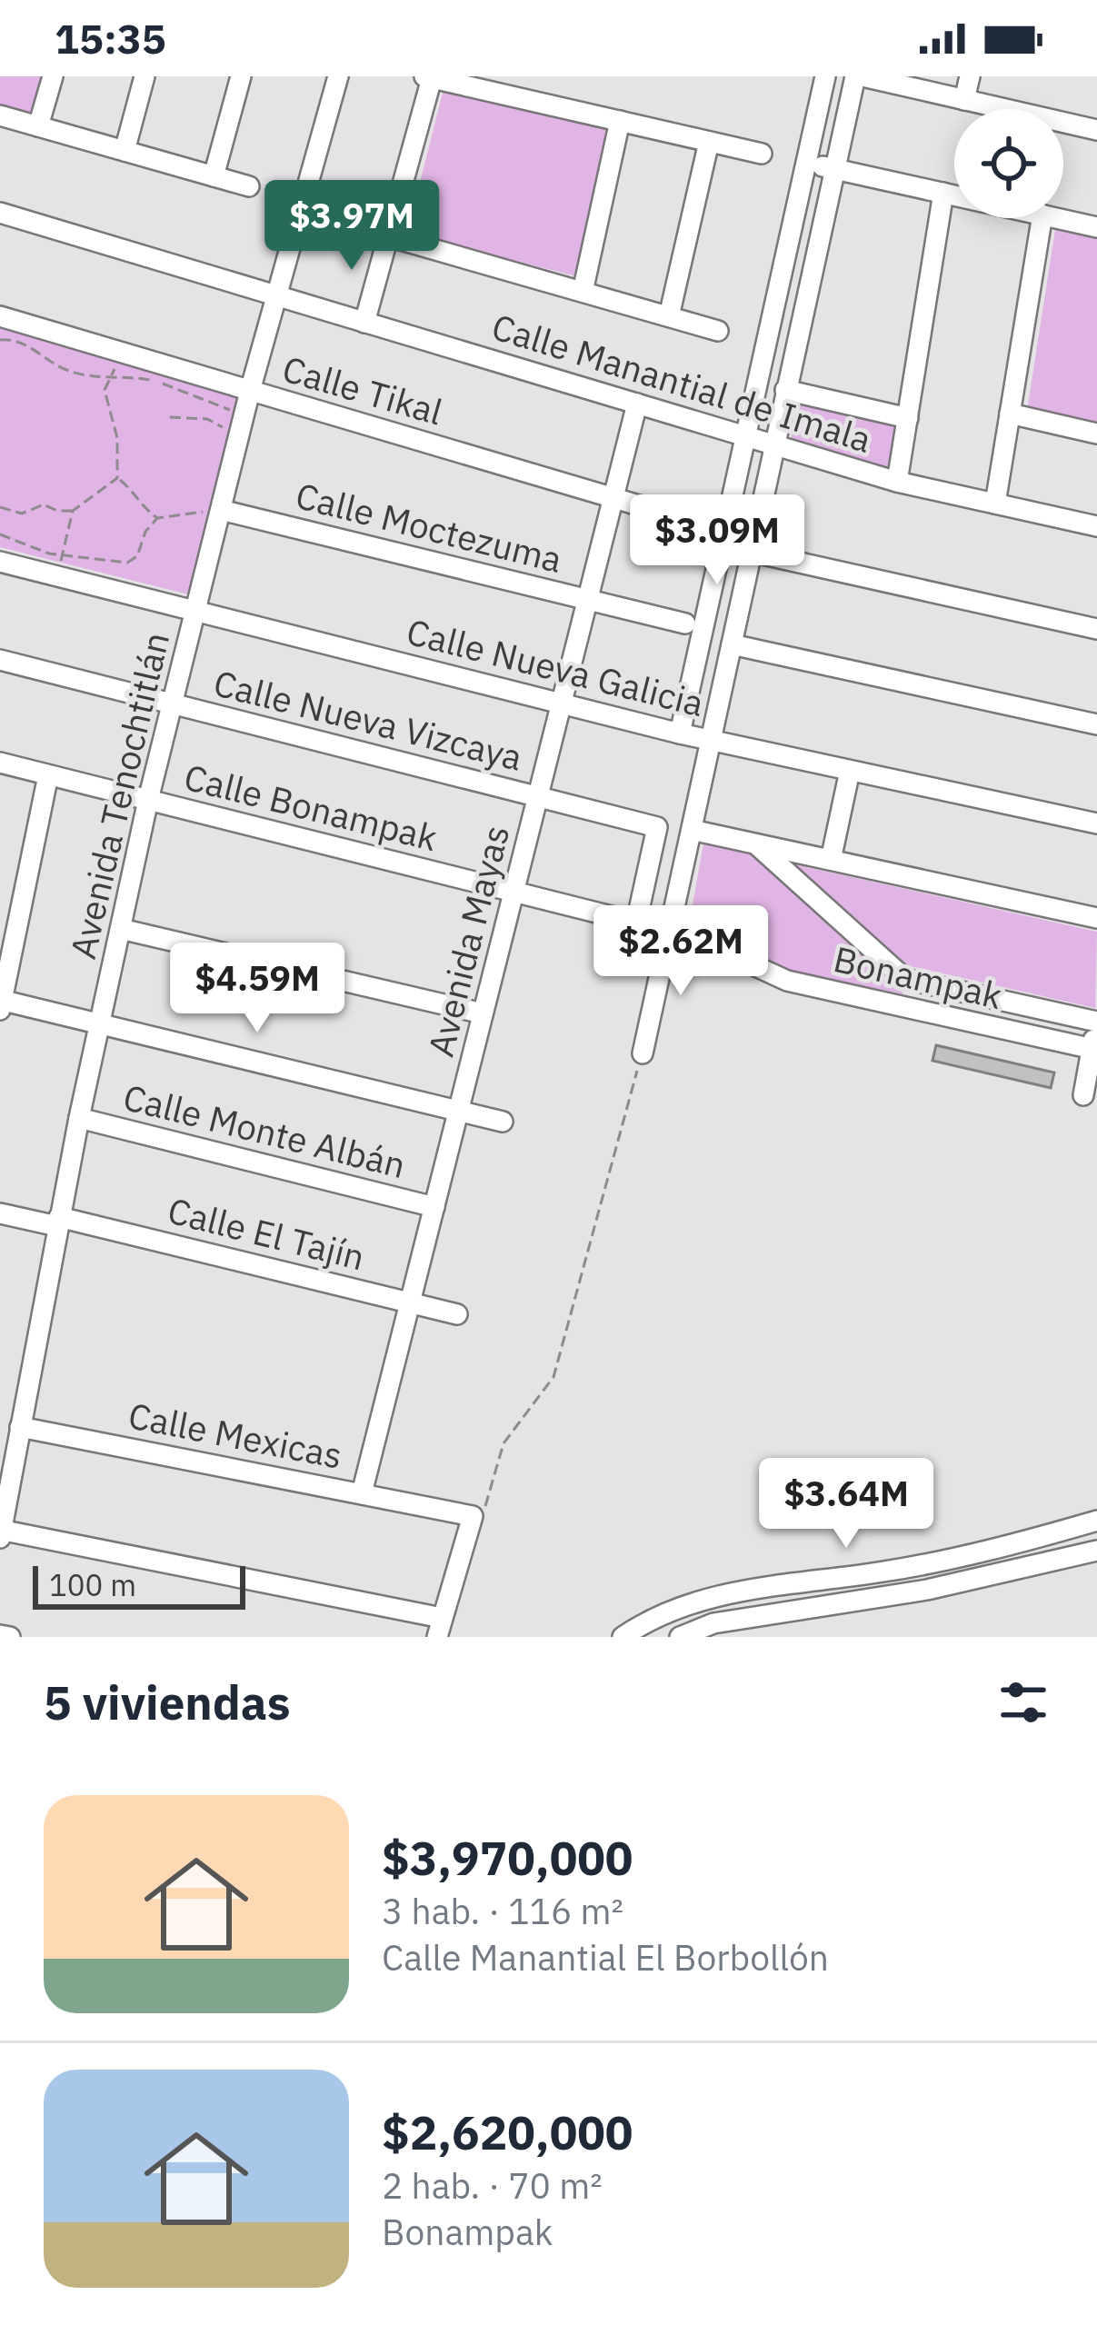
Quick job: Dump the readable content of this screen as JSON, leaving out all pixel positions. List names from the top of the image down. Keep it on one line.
{"streets":{"street":["Calle Manantial de Imala","Calle Tikal","Calle Moctezuma","Calle Nueva Galicia","Calle Nueva Vizcaya","Avenida Tenochtitlán","Calle Bonampak","Avenida Mayas","Bonampak","Calle Monte Albán","Calle El Tajín","Calle Mexicas"]},"crossings":[["Calle Manantial de Imala","Avenida Tenochtitlán"],["Calle Manantial de Imala","Avenida Mayas"],["Calle Tikal","Avenida Tenochtitlán"],["Calle Tikal","Avenida Mayas"],["Calle Moctezuma","Avenida Tenochtitlán"],["Calle Moctezuma","Avenida Mayas"],["Calle Nueva Galicia","Avenida Tenochtitlán"],["Calle Nueva Galicia","Avenida Mayas"],["Calle Nueva Vizcaya","Avenida Tenochtitlán"],["Calle Nueva Vizcaya","Calle Bonampak"],["Calle Nueva Vizcaya","Avenida Mayas"],["Avenida Tenochtitlán","Calle Bonampak"],["Avenida Tenochtitlán","Calle Monte Albán"],["Avenida Tenochtitlán","Calle El Tajín"],["Avenida Tenochtitlán","Calle Mexicas"],["Calle Bonampak","Avenida Mayas"],["Calle Bonampak","Bonampak"],["Avenida Mayas","Calle Monte Albán"],["Avenida Mayas","Calle El Tajín"],["Avenida Mayas","Calle Mexicas"]],"scale_bar":"100 m","page":{"status":"15:35","price":["$3.97M","$3.09M","$2.62M","$4.59M","$3.64M"],"scale":"100 m","heading":"5 viviendas","list":[{"name":"$3,970,000","note":"3 hab. · 116 m² · Calle Manantial El Borbollón"},{"name":"$2,620,000","note":"2 hab. · 70 m² · Bonampak"}]}}
